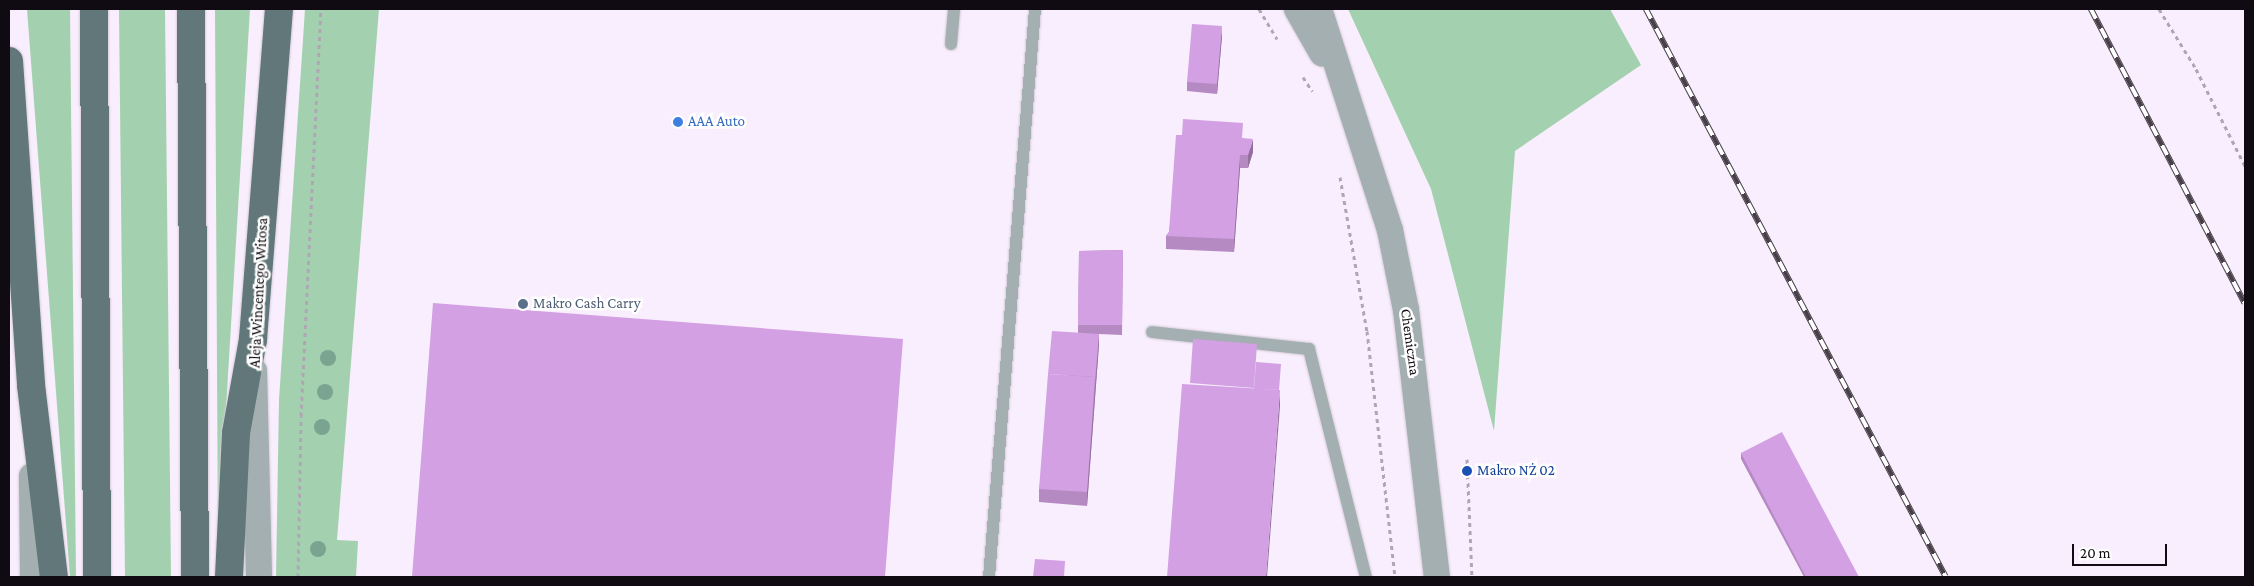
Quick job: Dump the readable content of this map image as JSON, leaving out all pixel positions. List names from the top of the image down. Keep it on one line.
{"streets":{"main road":["Aleja Wincentego Witosa"],"street":["Chemiczna"]},"places":["AAA Auto","Makro Cash Carry","Makro NŻ 02"],"scale_bar":"20 m"}
